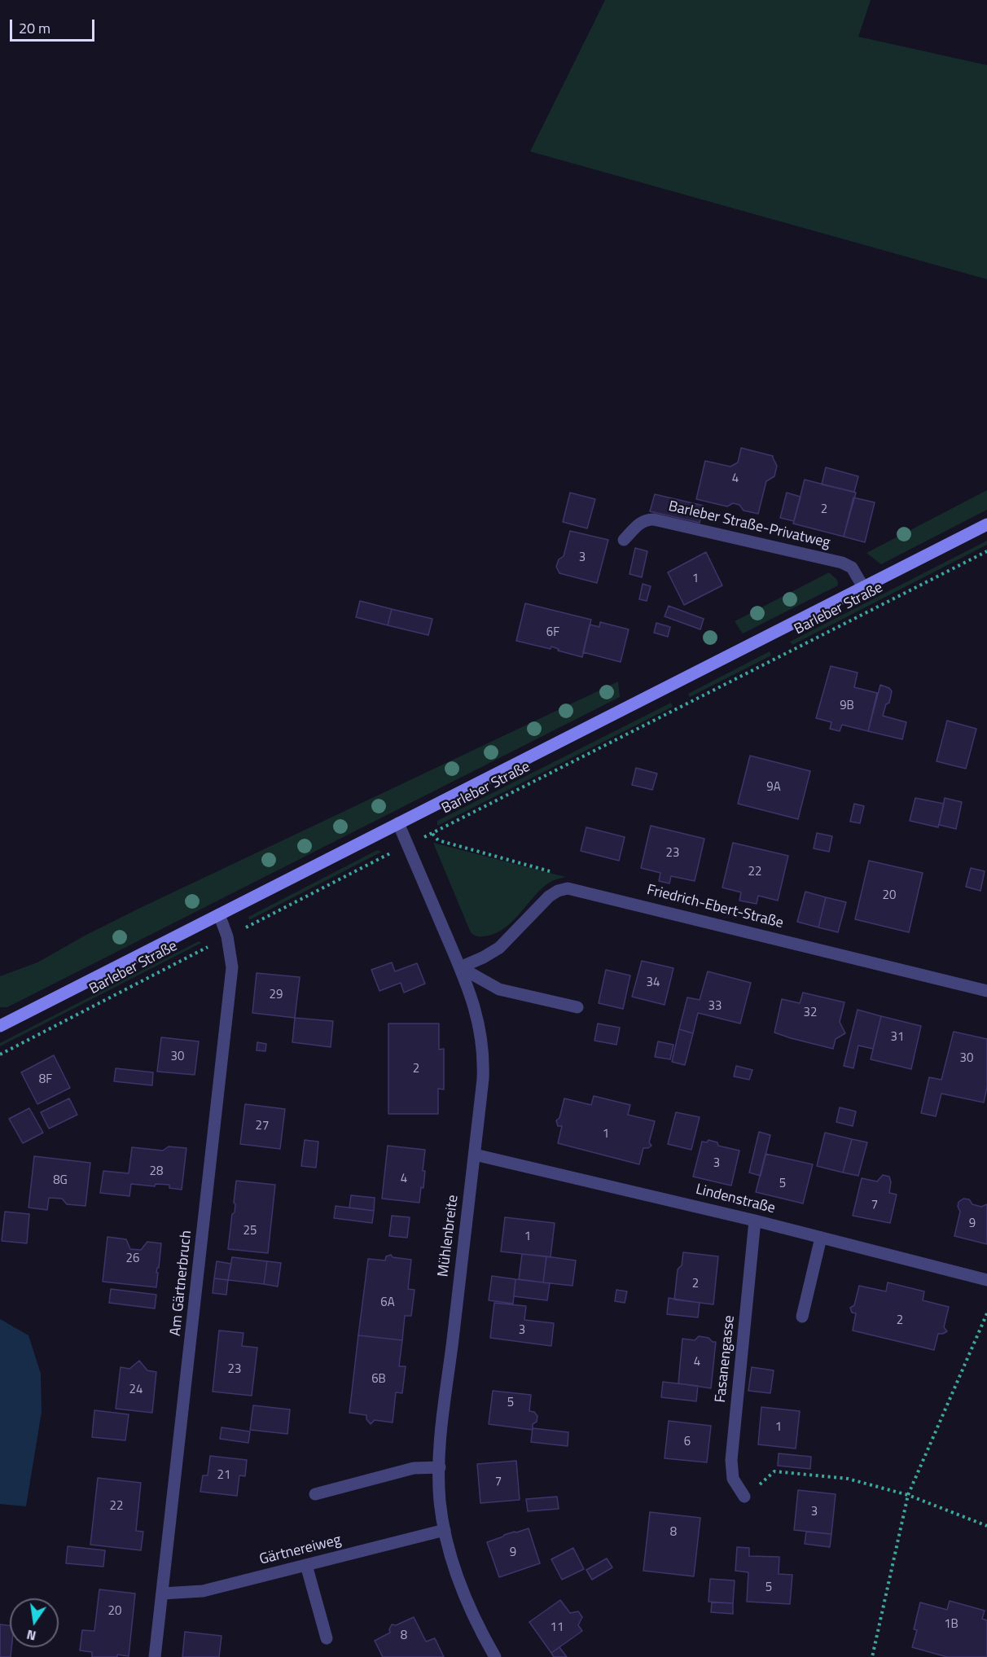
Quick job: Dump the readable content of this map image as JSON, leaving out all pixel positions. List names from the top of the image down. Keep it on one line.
{"streets":{"main road":["Barleber Straße"],"street":["Barleber Straße-Privatweg","Friedrich-Ebert-Straße","Lindenstraße","Mühlenbreite","Am Gärtnerbruch","Fasanengasse","Gärtnereiweg"]},"crossings":[["Barleber Straße-Privatweg","Barleber Straße"],["Barleber Straße","Mühlenbreite"],["Barleber Straße","Am Gärtnerbruch"],["Friedrich-Ebert-Straße","Mühlenbreite"],["Lindenstraße","Mühlenbreite"],["Lindenstraße","Fasanengasse"],["Mühlenbreite","Gärtnereiweg"],["Am Gärtnerbruch","Gärtnereiweg"]],"house_numbers":["4","2","3","1","6F","9B","9A","23","22","20","34","29","33","32","31","30","30","2","8F","27","1","3","28","4","8G","5","7","9","25","1","26","2","6A","2","3","4","23","6B","24","5","1","6","21","7","22","3","8","9","5","20","1B","11","8"],"scale_bar":"20 m","north":"bottom"}
